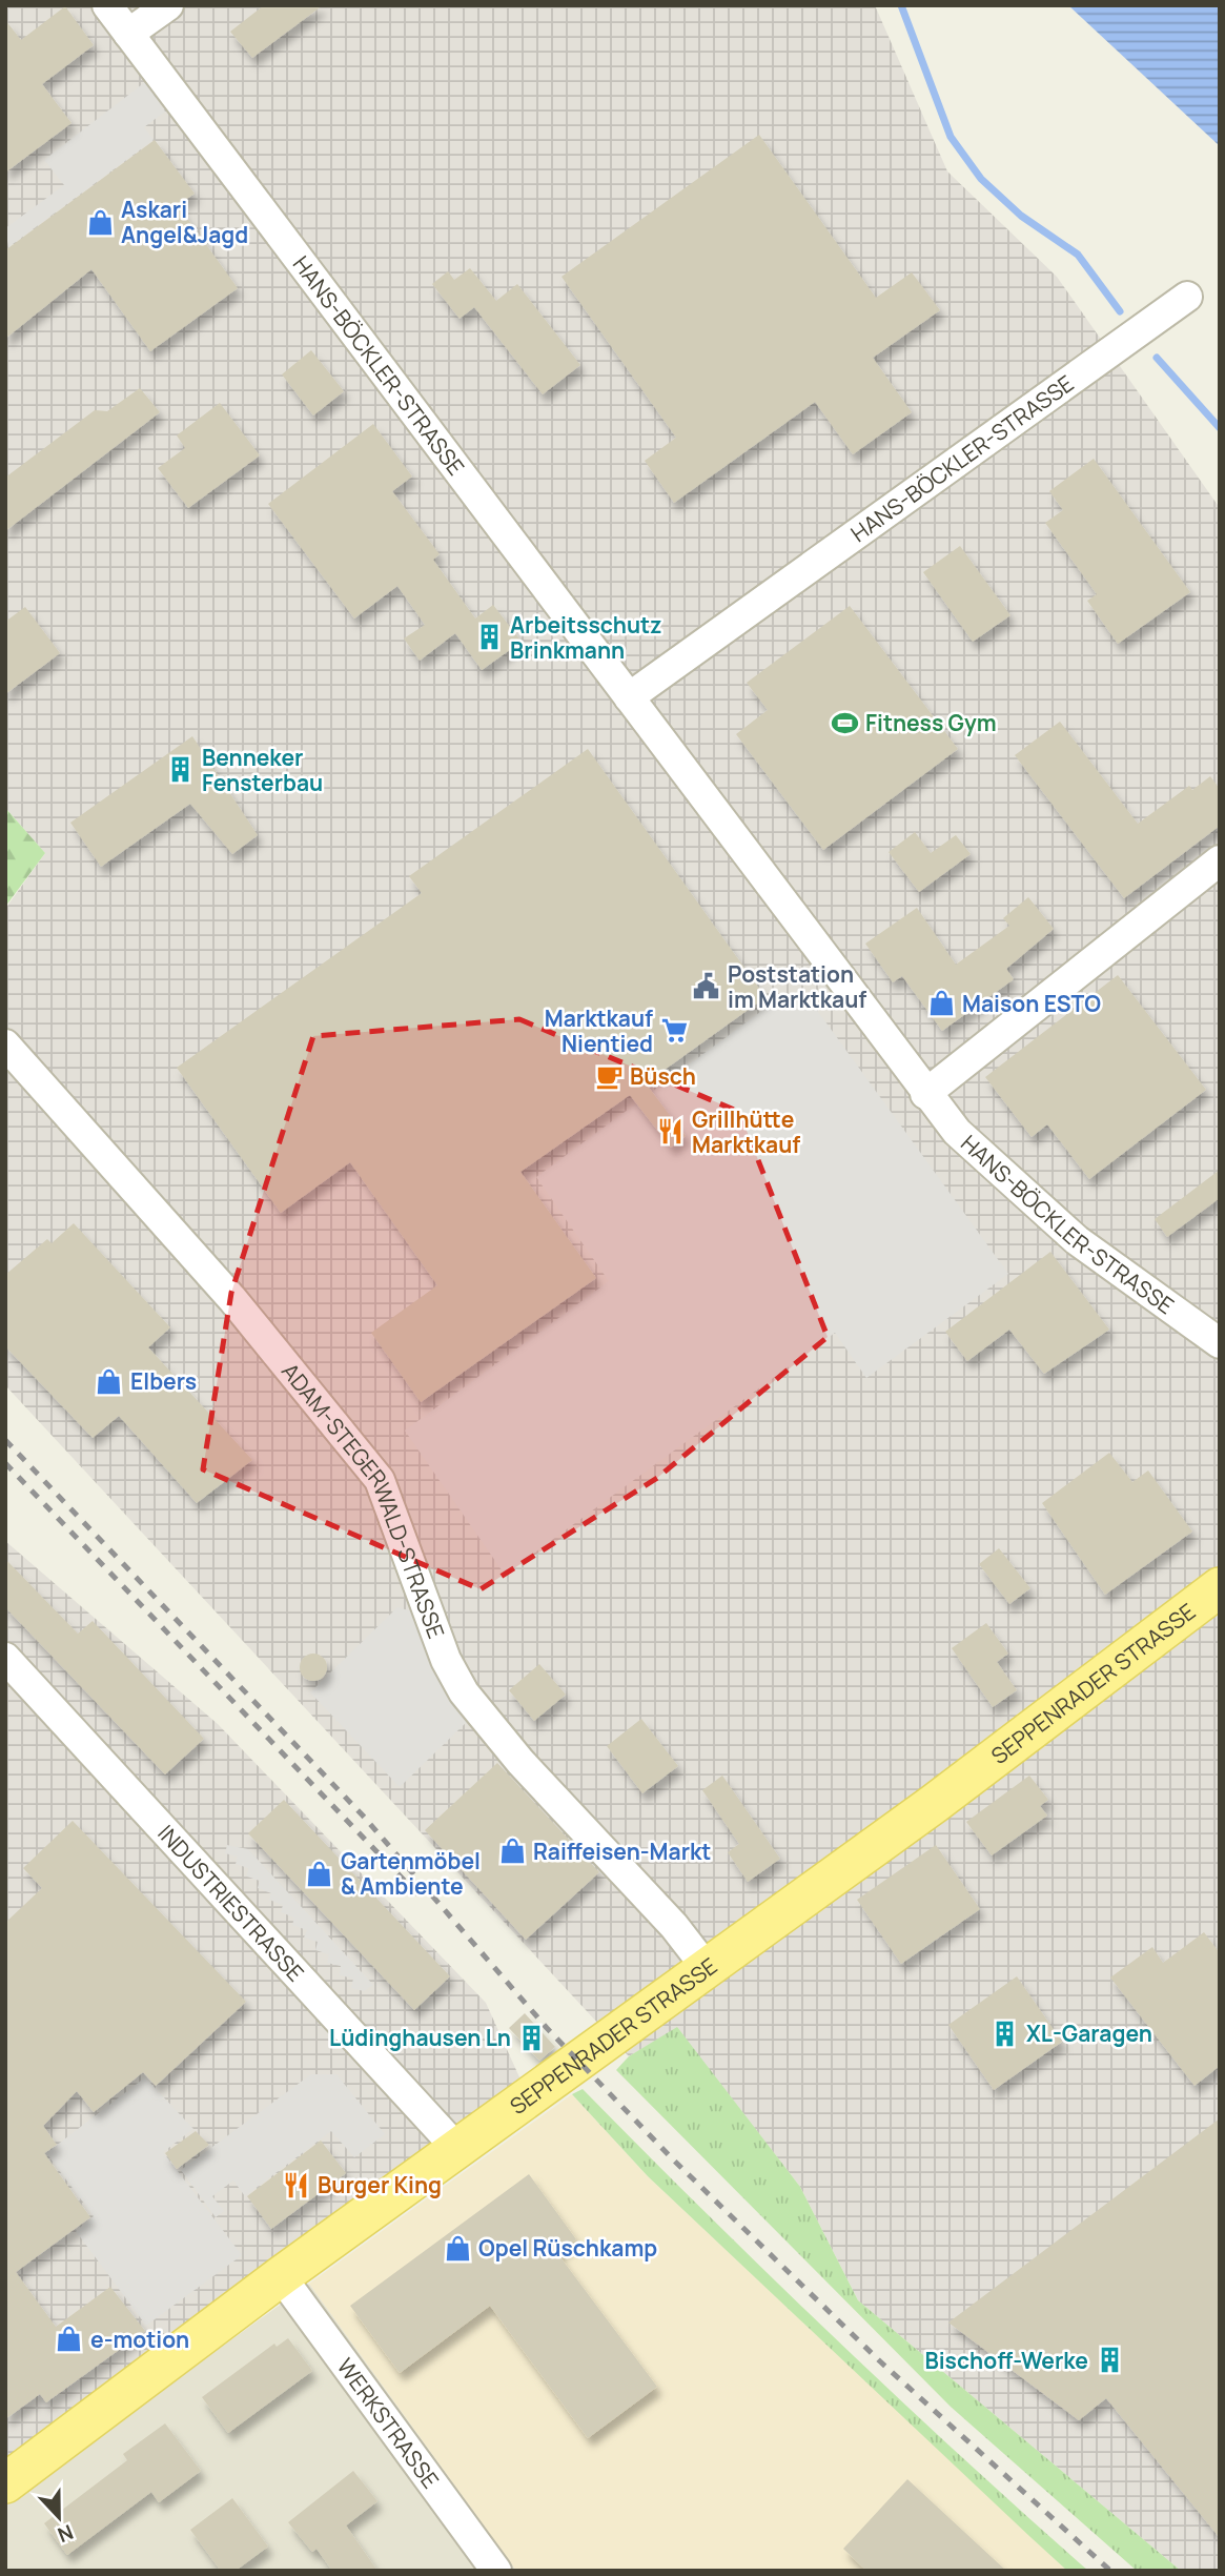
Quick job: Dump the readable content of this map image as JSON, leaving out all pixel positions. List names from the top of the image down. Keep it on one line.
{"streets":{"main road":["SEPPENRADER STRASSE"],"street":["HANS-BÖCKLER-STRASSE","ADAM-STEGERWALD-STRASSE","INDUSTRIESTRASSE","WERKSTRASSE"]},"crossings":[["ADAM-STEGERWALD-STRASSE","SEPPENRADER STRASSE"],["SEPPENRADER STRASSE","INDUSTRIESTRASSE"],["SEPPENRADER STRASSE","WERKSTRASSE"]],"places":{"shop":["Askari Angel&Jagd","Maison ESTO","Elbers","Raiffeisen-Markt","Gartenmöbel & Ambiente","Opel Rüschkamp","e-motion"],"building":["Arbeitsschutz Brinkmann","Benneker Fensterbau","XL-Garagen","Lüdinghausen Ln","Bischoff-Werke"],"sports":["Fitness Gym"],"public building":["Poststation im Marktkauf"],"supermarket":["Marktkauf Nientied"],"cafe":["Büsch"],"restaurant":["Grillhütte Marktkauf","Burger King"]},"north":"bottom"}
